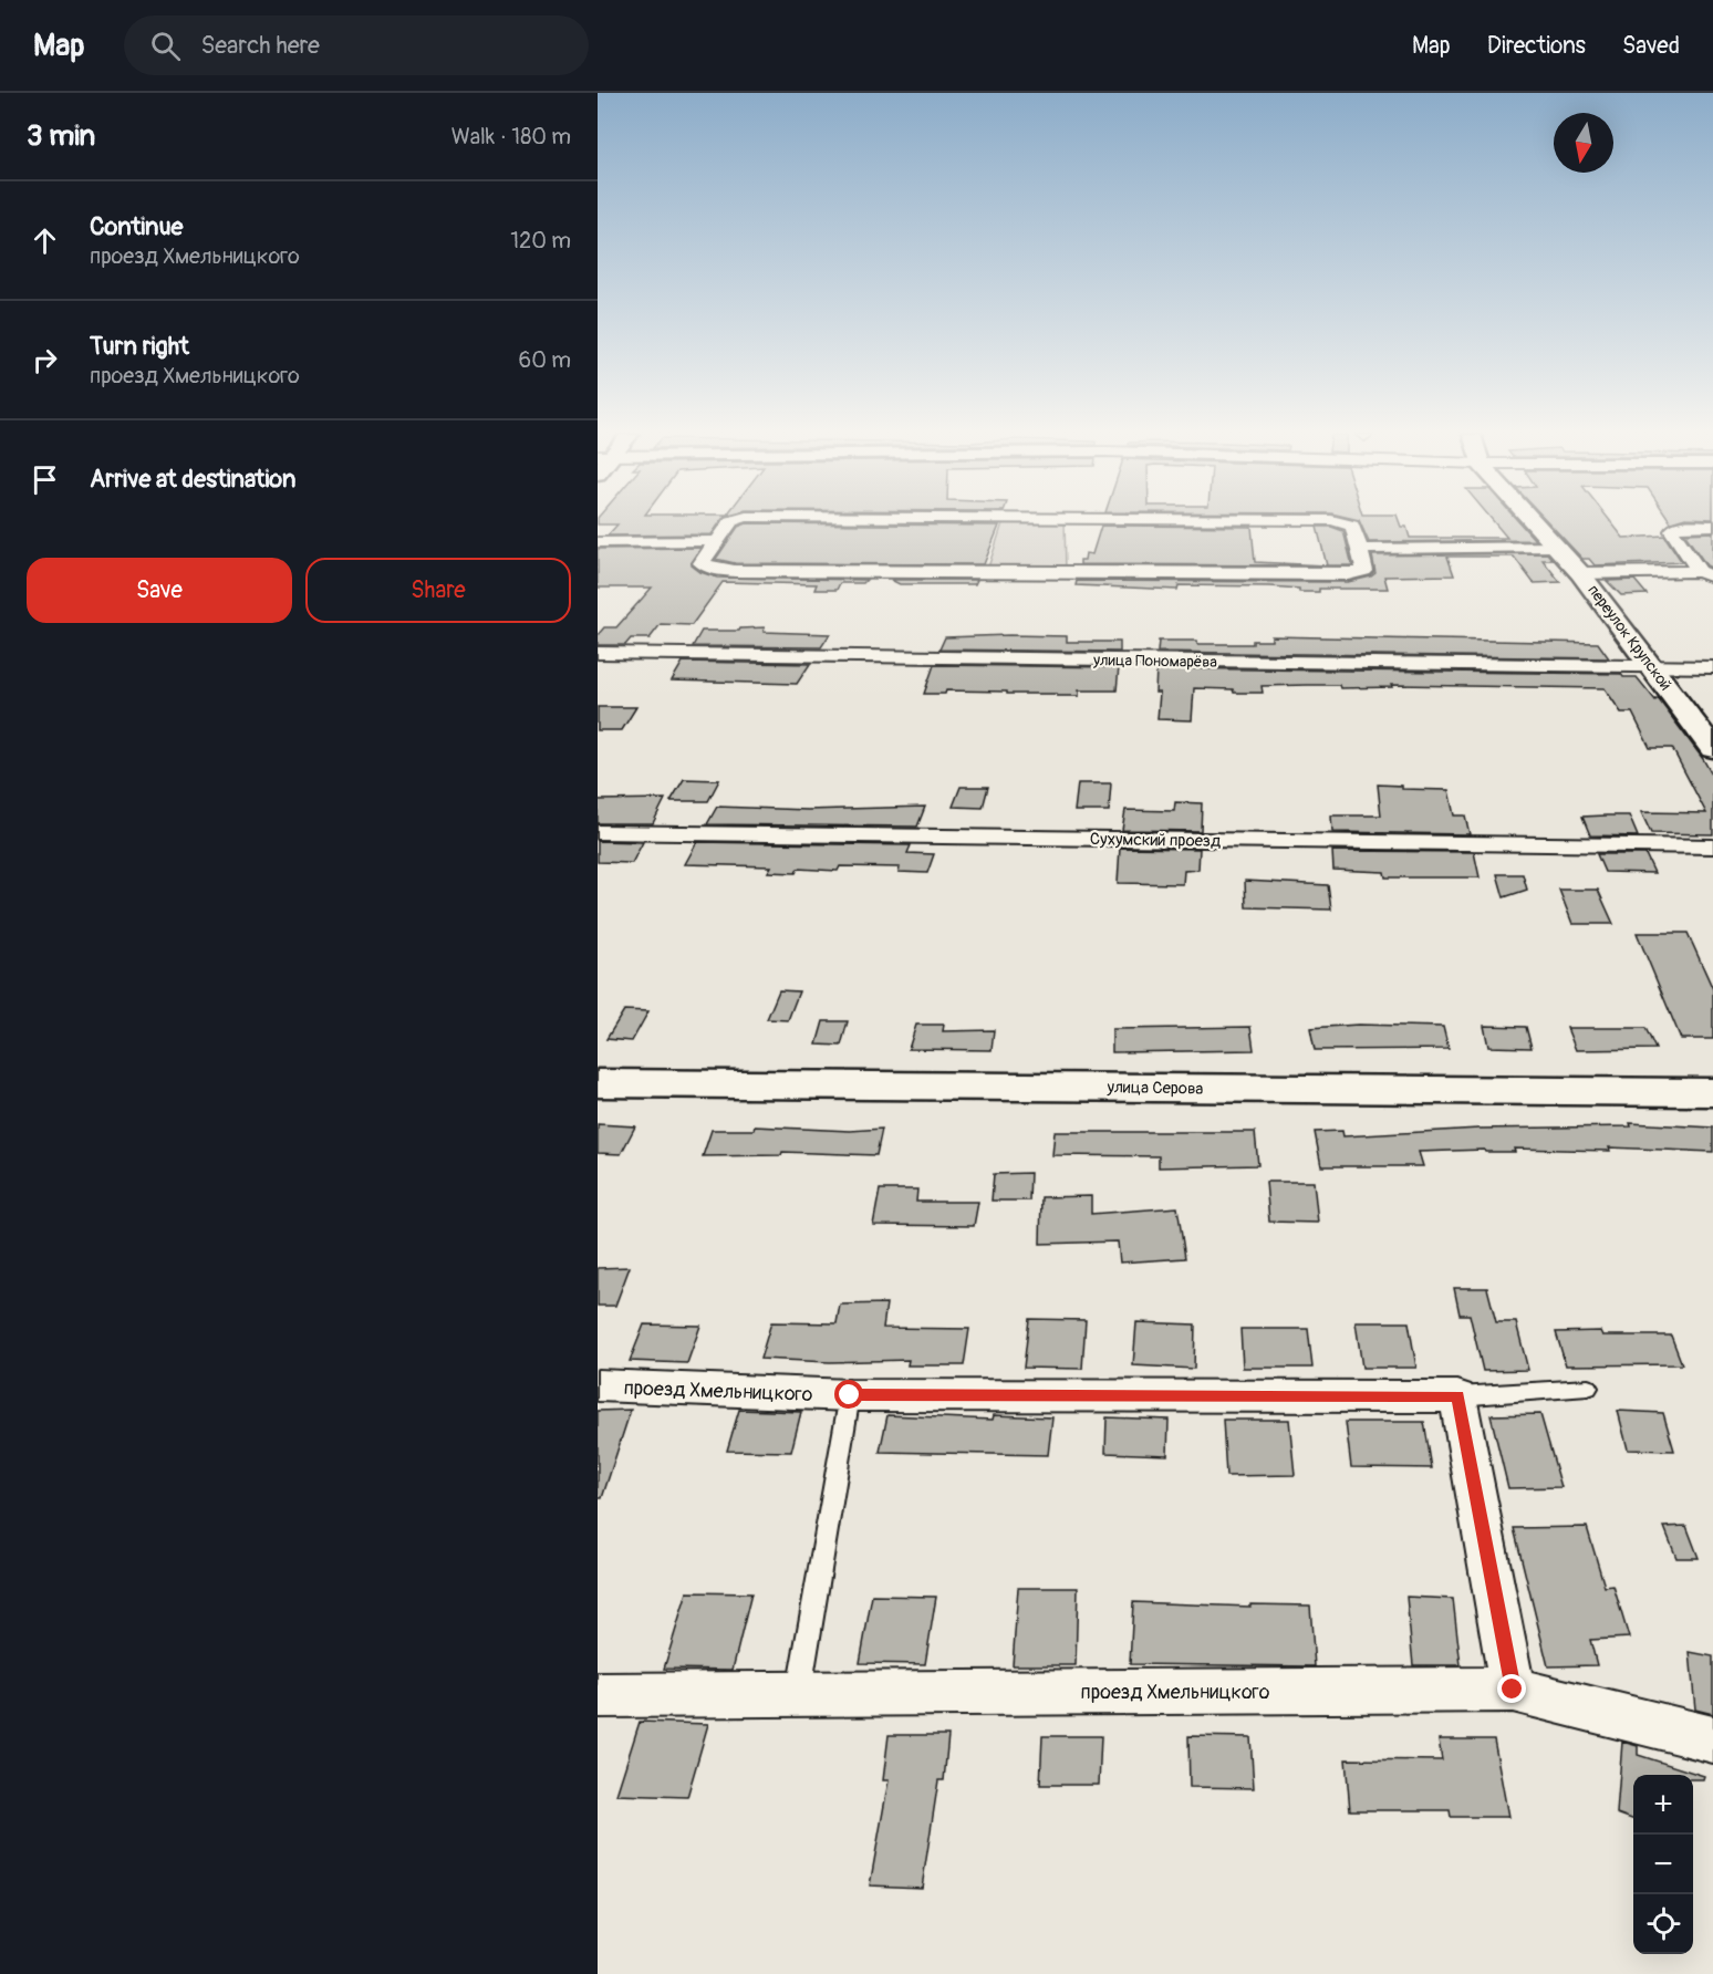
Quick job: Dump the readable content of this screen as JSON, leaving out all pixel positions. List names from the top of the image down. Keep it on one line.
{"streets":{"street":["переулок Крупской","улица Пономарёва","Сухумский проезд","улица Серова","проезд Хмельницкого"]},"crossings":[["переулок Крупской","улица Пономарёва"]],"north":"bottom","page":{"header":"Map","search":"Search here","nav":["Map","Directions","Saved"],"heading":["3 min","Walk · 180 m"],"list":[["Continue","проезд Хмельницкого","120 m"],["Turn right","проезд Хмельницкого","60 m"],"Arrive at destination"],"buttons":["Save","Share"],"map_buttons":["+","−"]}}
